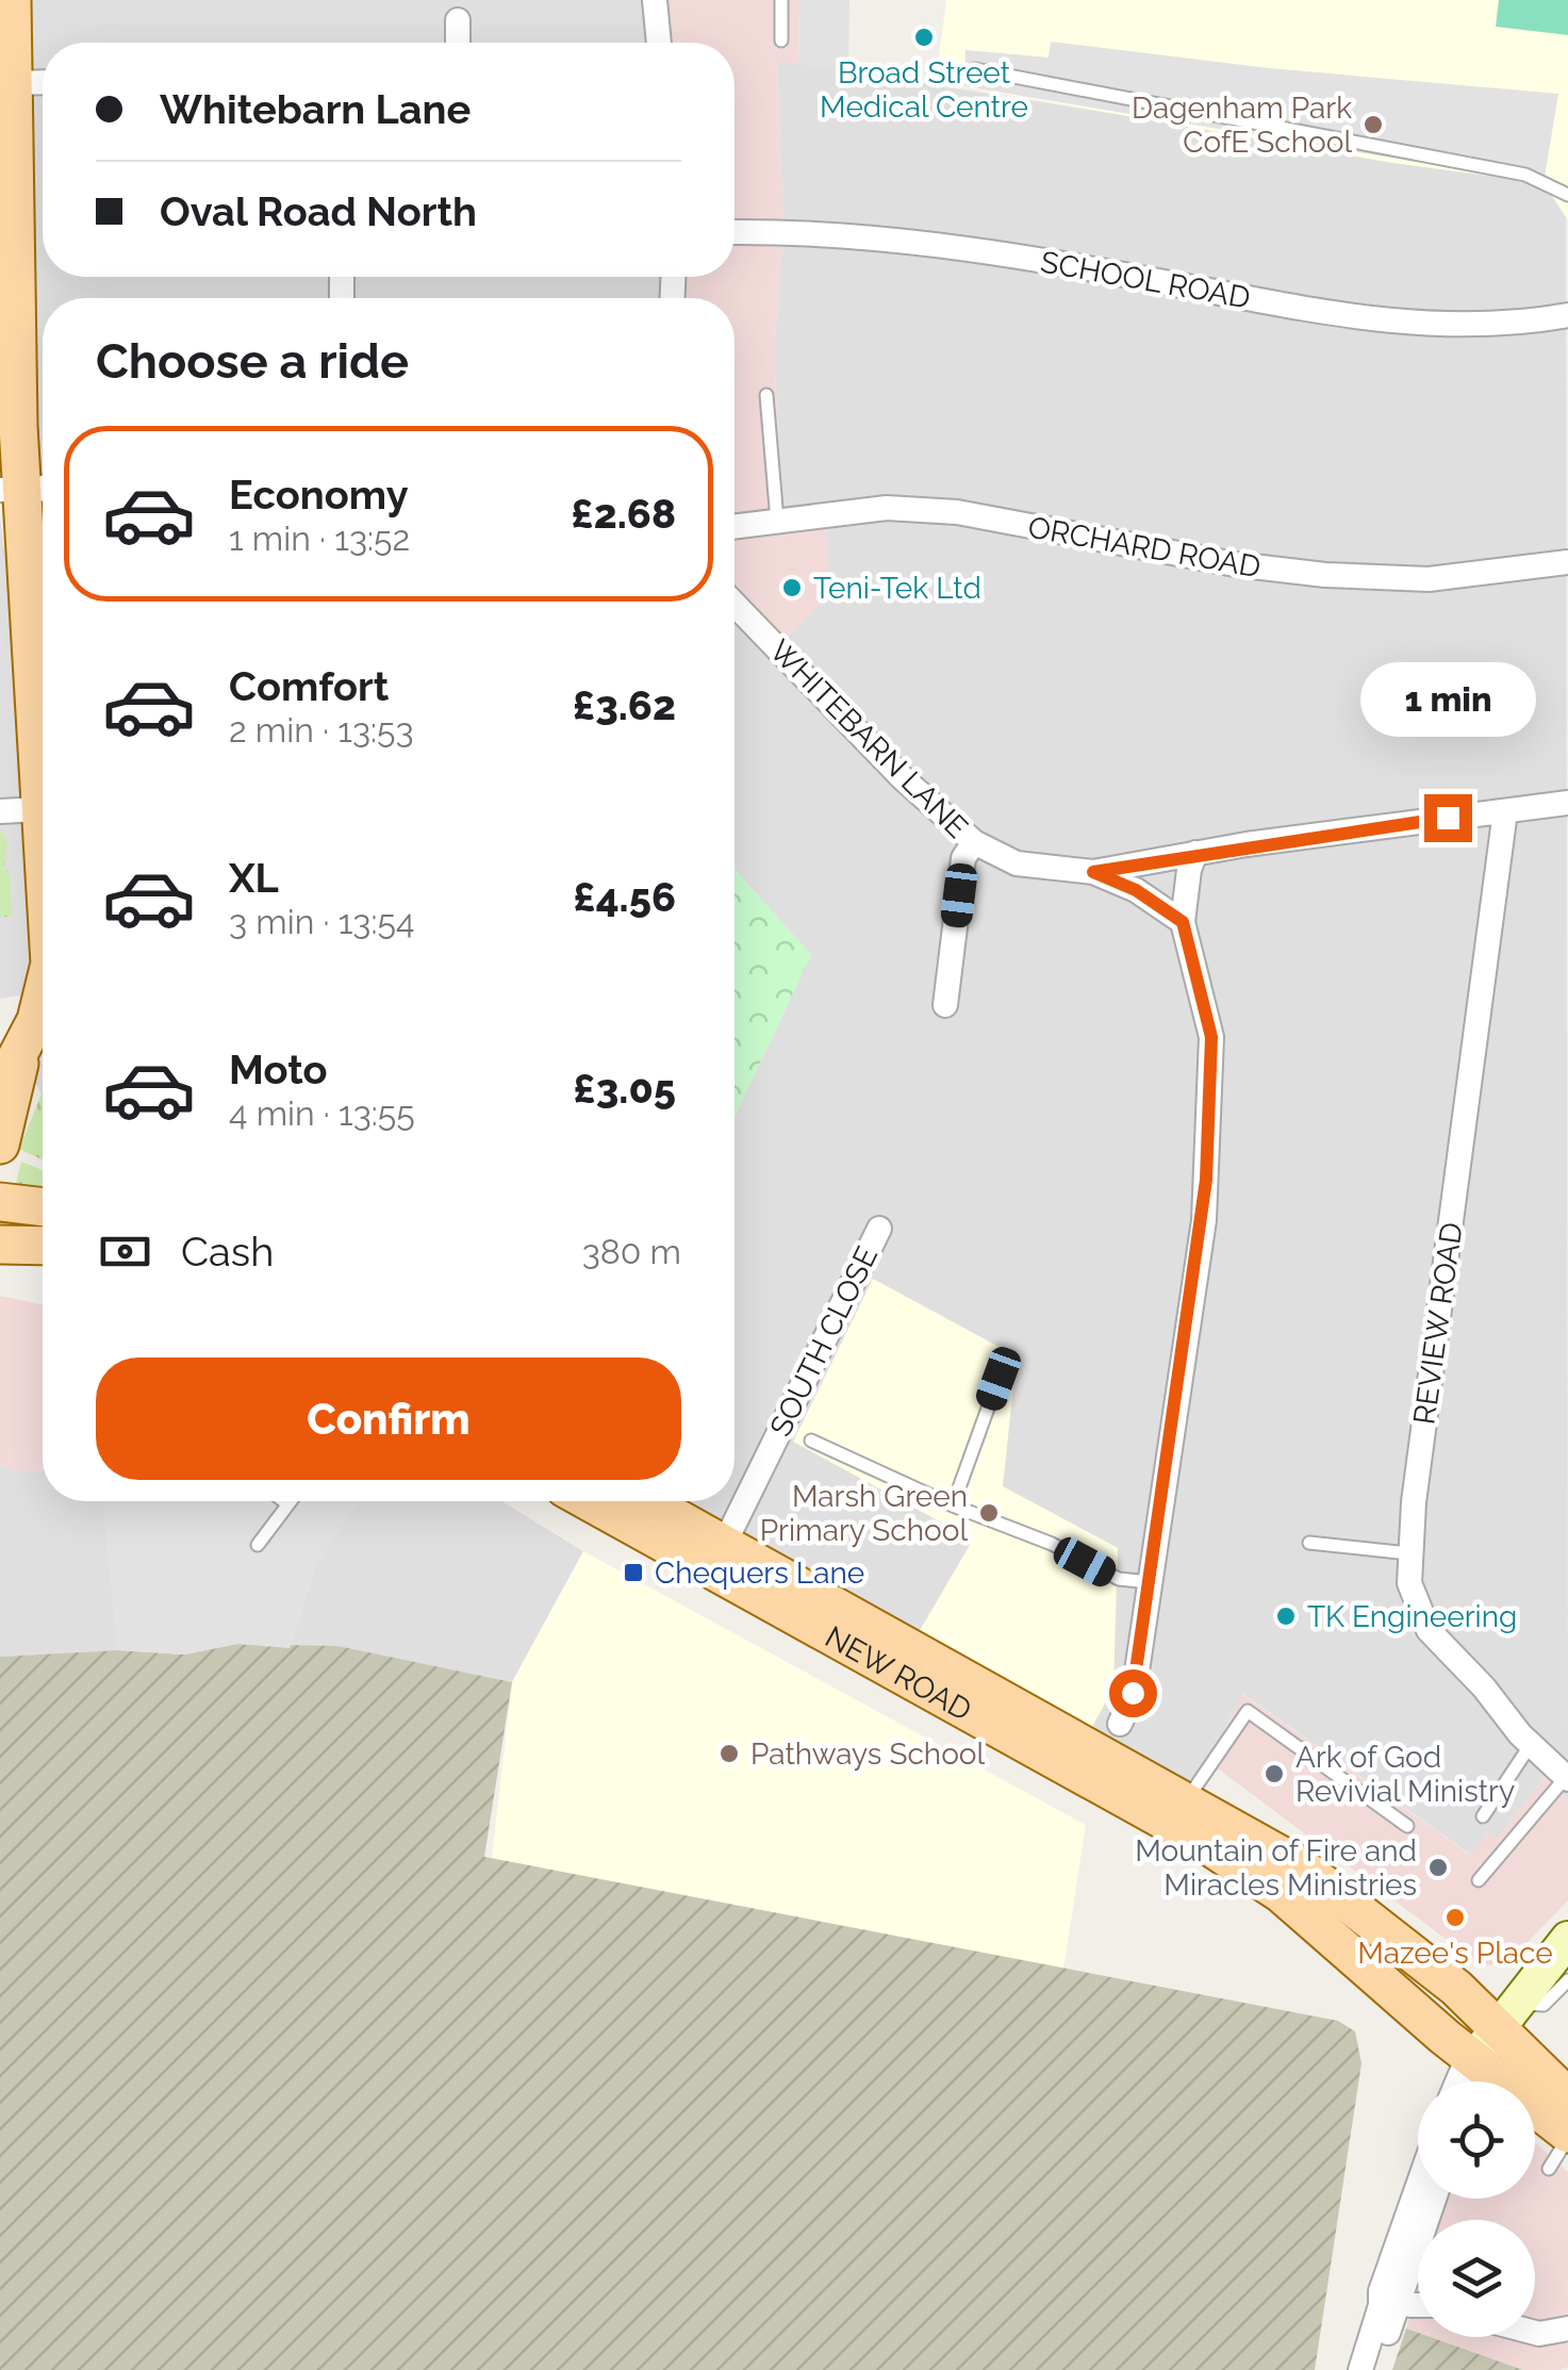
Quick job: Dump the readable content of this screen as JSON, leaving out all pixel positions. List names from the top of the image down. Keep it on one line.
{"streets":{"main road":["NEW ROAD"],"street":["SCHOOL ROAD","ORCHARD ROAD","WHITEBARN LANE","REVIEW ROAD","SOUTH CLOSE"]},"crossings":[["WHITEBARN LANE","REVIEW ROAD"],["SOUTH CLOSE","NEW ROAD"]],"places":{"other":["Broad Street Medical Centre","Dagenham Park CofE School","Teni-Tek Ltd","Marsh Green Primary School","TK Engineering","Pathways School","Ark of God Revivial Ministry","Mountain of Fire and Miracles Ministries","Mazee's Place"],"transit":["Chequers Lane"]},"page":{"banner":["Whitebarn Lane","Oval Road North"],"heading":"Choose a ride","list":[{"name":"Economy","note":"1 min · 13:52","value":"£2.68"},{"name":"Comfort","note":"2 min · 13:53","value":"£3.62"},{"name":"XL","note":"3 min · 13:54","value":"£4.56"},{"name":"Moto","note":"4 min · 13:55","value":"£3.05"}],"bubble":"1 min","pay":["Cash","380 m"],"buttons":"Confirm"}}
